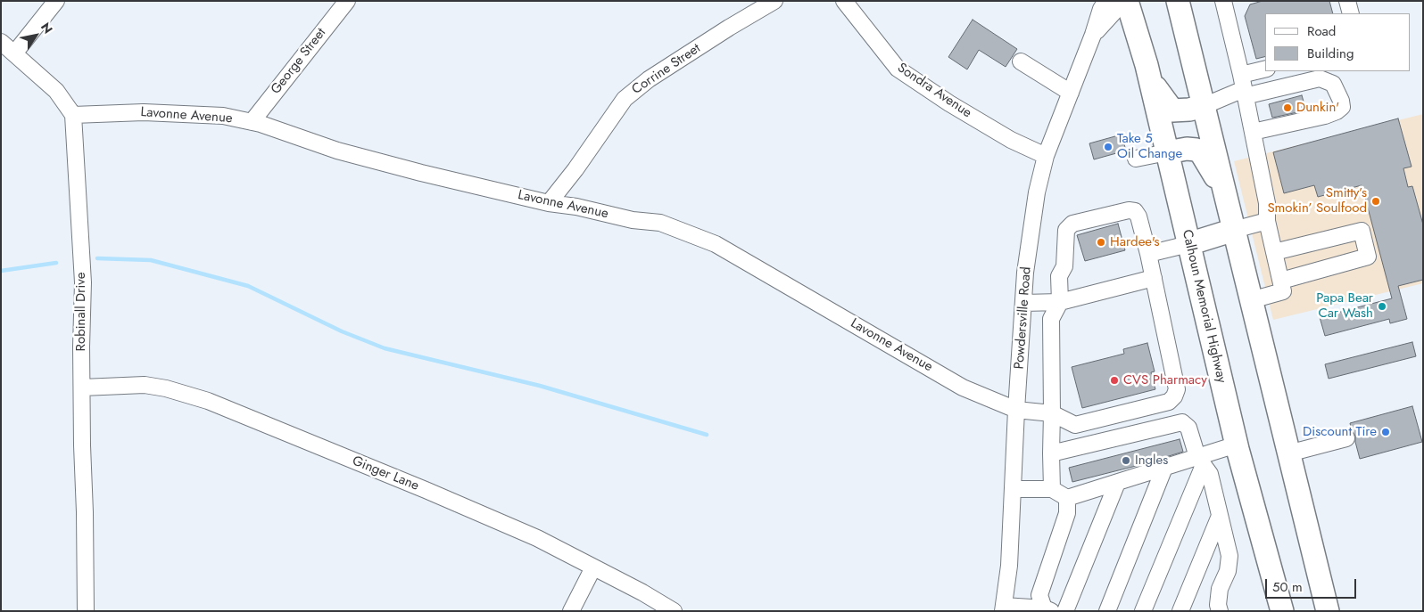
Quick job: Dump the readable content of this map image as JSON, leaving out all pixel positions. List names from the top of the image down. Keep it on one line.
{"streets":{"highway":["Calhoun Memorial Highway"],"street":["George Street","Corrine Street","Sondra Avenue","Lavonne Avenue","Robinall Drive","Powdersville Road","Ginger Lane"]},"crossings":[["George Street","Lavonne Avenue"],["Corrine Street","Lavonne Avenue"],["Sondra Avenue","Powdersville Road"],["Lavonne Avenue","Robinall Drive"],["Lavonne Avenue","Powdersville Road"],["Calhoun Memorial Highway","Powdersville Road"],["Robinall Drive","Ginger Lane"]],"places":["Dunkin'","Take 5 Oil Change","Smitty’s Smokin’ Soulfood","Hardee's","Papa Bear Car Wash","CVS Pharmacy","Discount Tire","Ingles"],"legend":["Road","Building"],"scale_bar":"50 m","north":"top right"}
